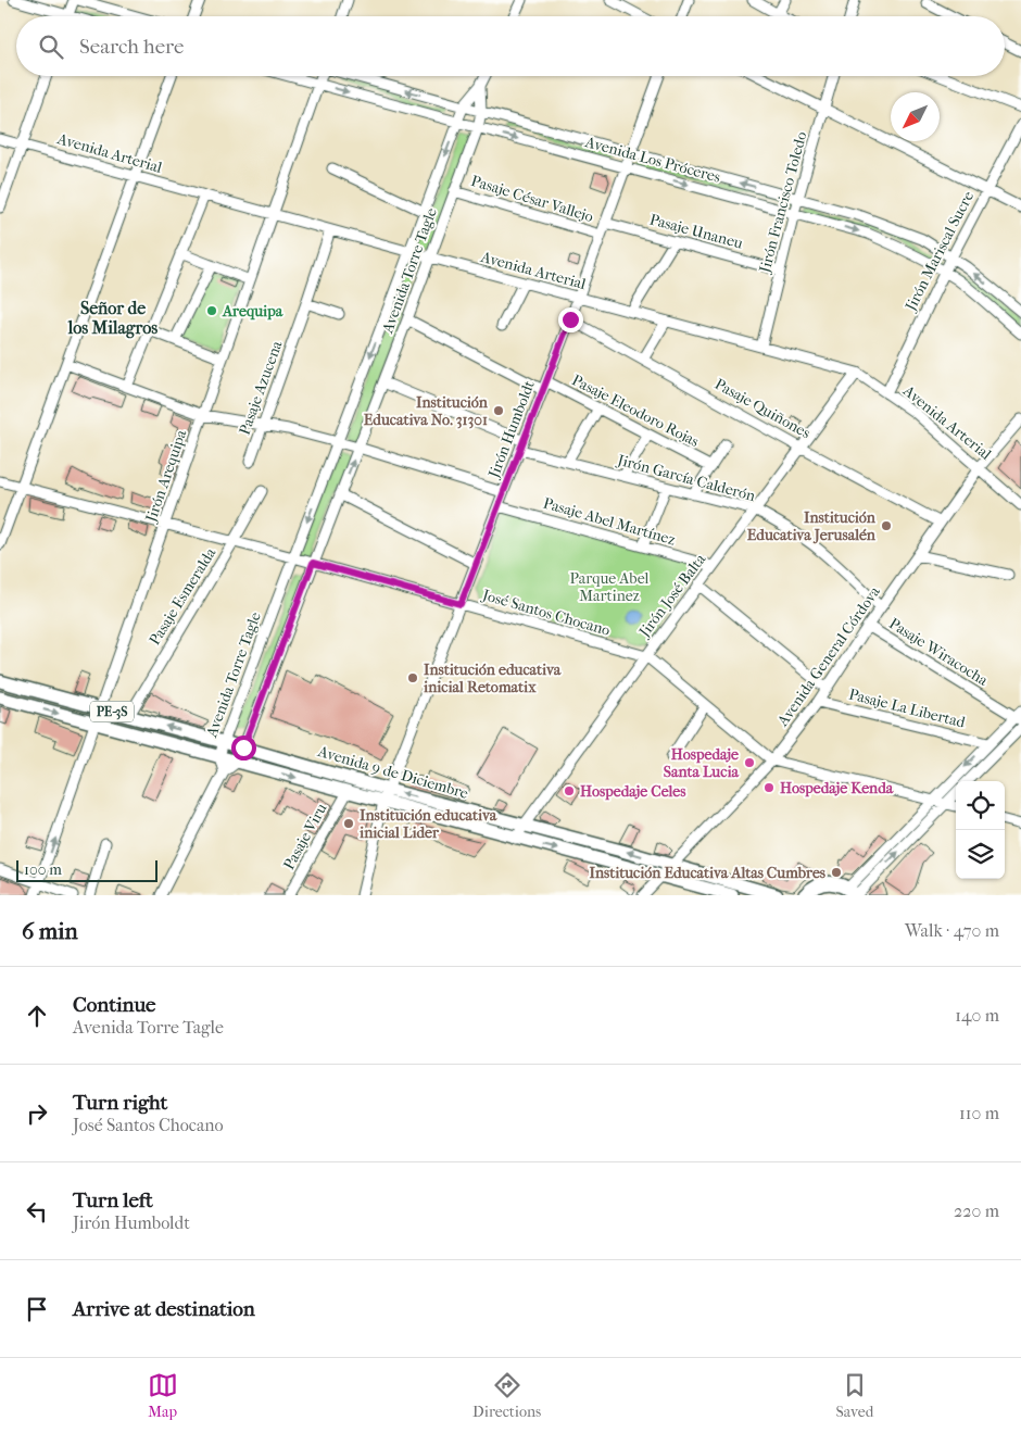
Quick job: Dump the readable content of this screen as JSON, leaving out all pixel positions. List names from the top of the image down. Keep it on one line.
{"streets":{"main road":["PE-3S","Avenida 9 de Diciembre"],"street":["Avenida Arterial","Avenida Los Próceres","Pasaje César Vallejo","Jirón Francisco Toledo","Pasaje Unaneu","Jirón Mariscal Sucre","Avenida Torre Tagle","Pasaje Azucena","Pasaje Quiñones","Pasaje Eleodoro Rojas","Jirón Humboldt","Jirón Arequipa","Jirón García Calderón","Pasaje Abel Martínez","Jirón José Balta","Pasaje Esmeralda","José Santos Chocano","Pasaje Wiracocha","Avenida General Córdova","Pasaje La Libertad","Pasaje Viru"]},"crossings":[["Avenida Arterial","Jirón Francisco Toledo"],["Avenida Arterial","Jirón Mariscal Sucre"],["Avenida Arterial","Avenida Torre Tagle"],["Avenida Arterial","Pasaje Azucena"],["Avenida Arterial","Jirón Humboldt"],["Avenida Arterial","Jirón Arequipa"],["Avenida Arterial","Jirón José Balta"],["Avenida Arterial","Avenida General Córdova"],["Avenida Los Próceres","Jirón Francisco Toledo"],["Avenida Los Próceres","Jirón Mariscal Sucre"],["Avenida Los Próceres","Avenida Torre Tagle"],["Avenida Los Próceres","Jirón Humboldt"],["Avenida Los Próceres","Jirón Arequipa"],["Pasaje César Vallejo","Avenida Torre Tagle"],["Pasaje César Vallejo","Jirón Humboldt"],["Jirón Francisco Toledo","Pasaje Unaneu"],["Pasaje Unaneu","Jirón Humboldt"],["Avenida Torre Tagle","Pasaje Eleodoro Rojas"],["Avenida Torre Tagle","Jirón García Calderón"],["Avenida Torre Tagle","José Santos Chocano"],["Avenida Torre Tagle","Avenida 9 de Diciembre"],["Pasaje Quiñones","Jirón Humboldt"],["Pasaje Quiñones","Jirón José Balta"],["Pasaje Quiñones","Avenida General Córdova"],["Pasaje Eleodoro Rojas","Jirón Humboldt"],["Jirón Humboldt","Jirón García Calderón"],["Jirón Humboldt","Pasaje Abel Martínez"],["Jirón Humboldt","José Santos Chocano"],["Jirón Humboldt","Avenida 9 de Diciembre"],["Jirón Arequipa","José Santos Chocano"],["Jirón Arequipa","Avenida 9 de Diciembre"],["Jirón García Calderón","Jirón José Balta"],["Jirón García Calderón","Avenida General Córdova"],["Pasaje Abel Martínez","Jirón José Balta"],["Jirón José Balta","José Santos Chocano"],["Jirón José Balta","Avenida 9 de Diciembre"],["Pasaje Esmeralda","José Santos Chocano"],["Pasaje Esmeralda","Avenida 9 de Diciembre"],["José Santos Chocano","Avenida General Córdova"],["Pasaje Wiracocha","Avenida General Córdova"],["Avenida General Córdova","Pasaje La Libertad"],["Avenida General Córdova","Avenida 9 de Diciembre"],["Avenida 9 de Diciembre","Pasaje Viru"]],"districts":["Señor de los Milagros"],"parks":["Parque Abel Martinez"],"places":["Arequipa","Institución Educativa No. 31301","Institución Educativa Jerusalén","Institución educativa inicial Retomatix","Hospedaje Santa Lucia","Hospedaje Kenda","Hospedaje Celes","Institución educativa inicial Lider","Institución Educativa Altas Cumbres"],"scale_bar":"100 m","north":"bottom left","page":{"search":"Search here","scale":"100 m","heading":["6 min","Walk · 470 m"],"list":[["Continue","Avenida Torre Tagle","140 m"],["Turn right","José Santos Chocano","110 m"],["Turn left","Jirón Humboldt","220 m"],"Arrive at destination"],"nav":["Map","Directions","Saved"]}}
